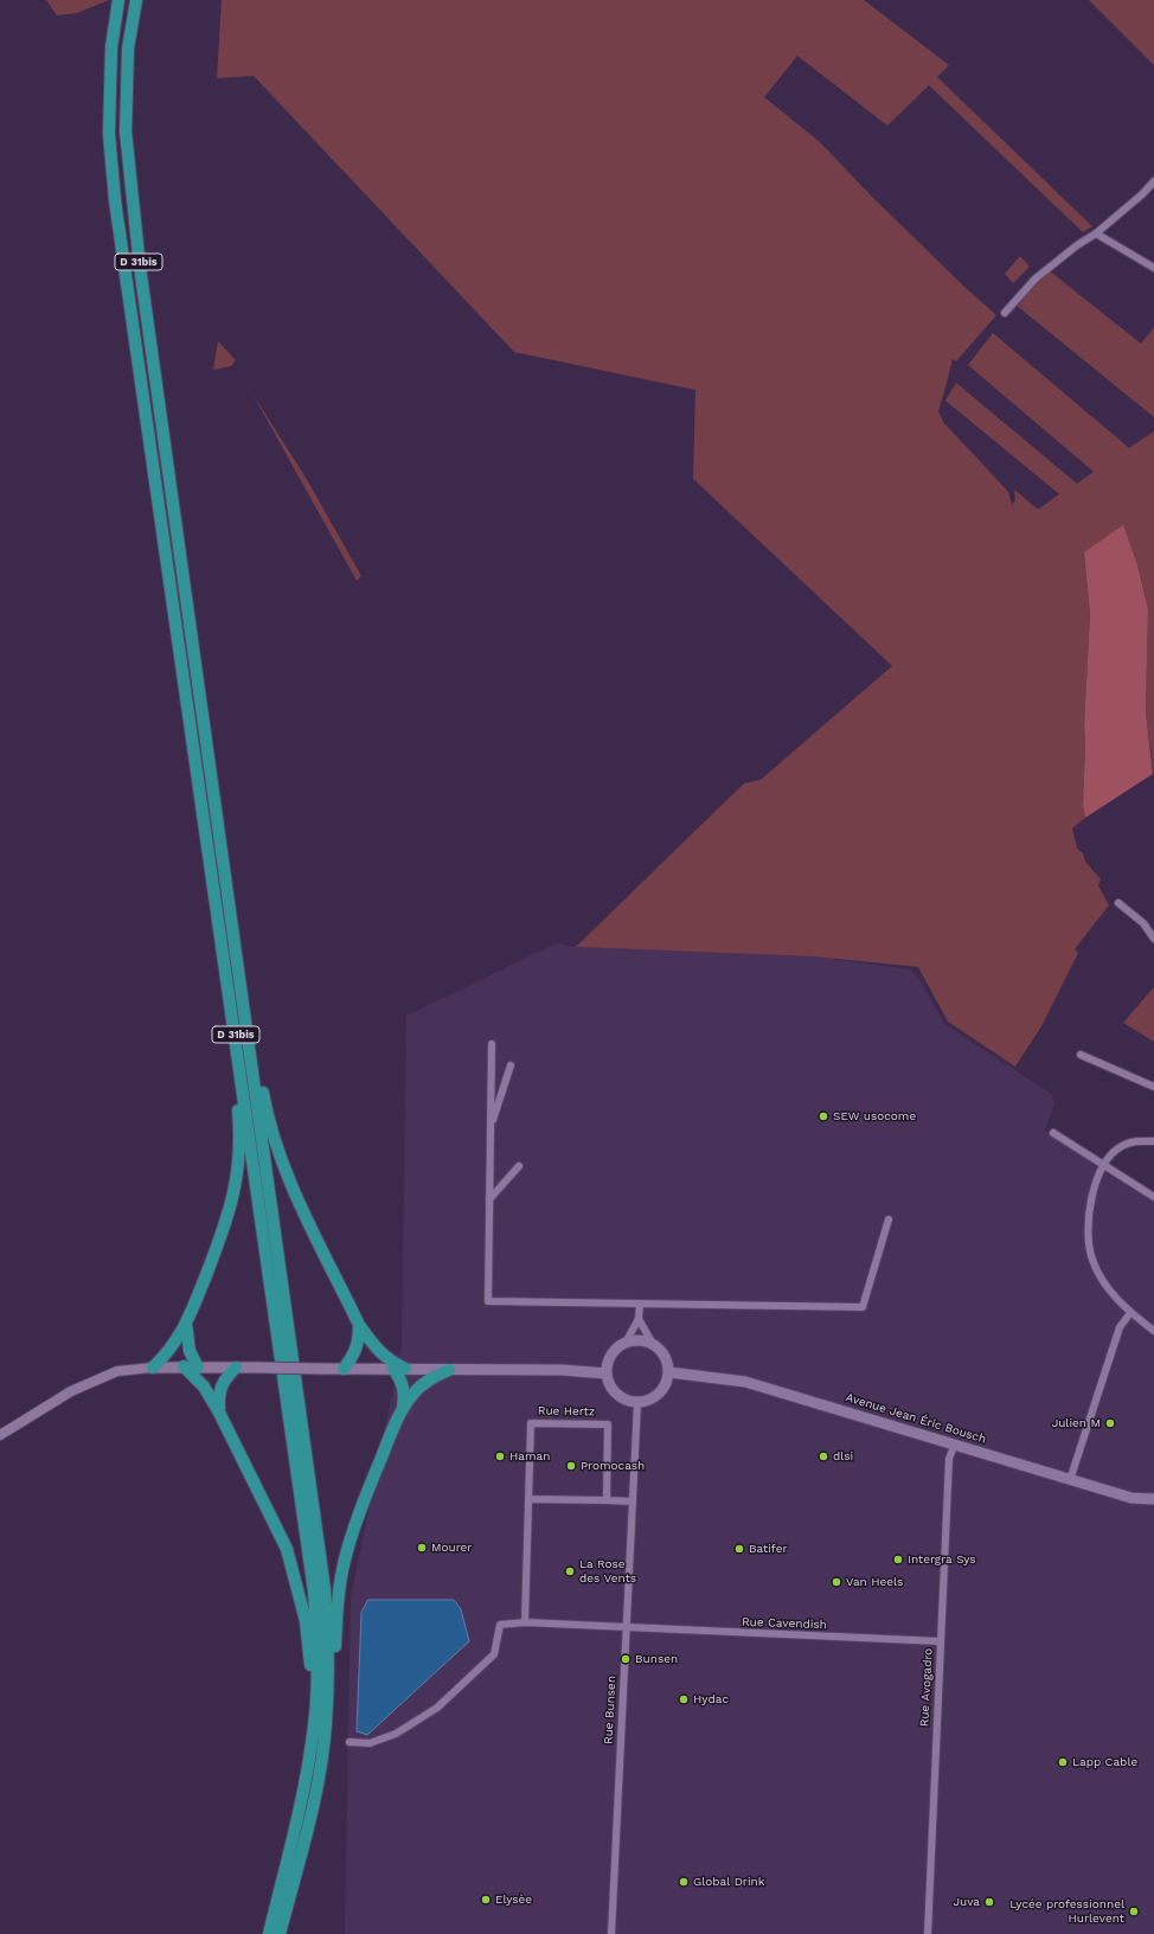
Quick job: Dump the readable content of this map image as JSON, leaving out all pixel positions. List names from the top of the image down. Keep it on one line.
{"streets":{"highway":["D 31bis"],"main road":["Avenue Jean Éric Bousch"],"street":["Rue Hertz","Rue Cavendish","Rue Avogadro","Rue Bunsen"]},"crossings":[["Avenue Jean Éric Bousch","Rue Avogadro"],["Avenue Jean Éric Bousch","Rue Bunsen"],["Rue Cavendish","Rue Avogadro"],["Rue Cavendish","Rue Bunsen"]],"places":["SEW usocome","Julien M","Haman","dlsi","Promocash","Mourer","Batifer","Intergra Sys","La Rose des Vents","Van Heels","Bunsen","Hydac","Lapp Cable","Global Drink","Elysèe","Juva","Lycée professionnel Hurlevent"]}
